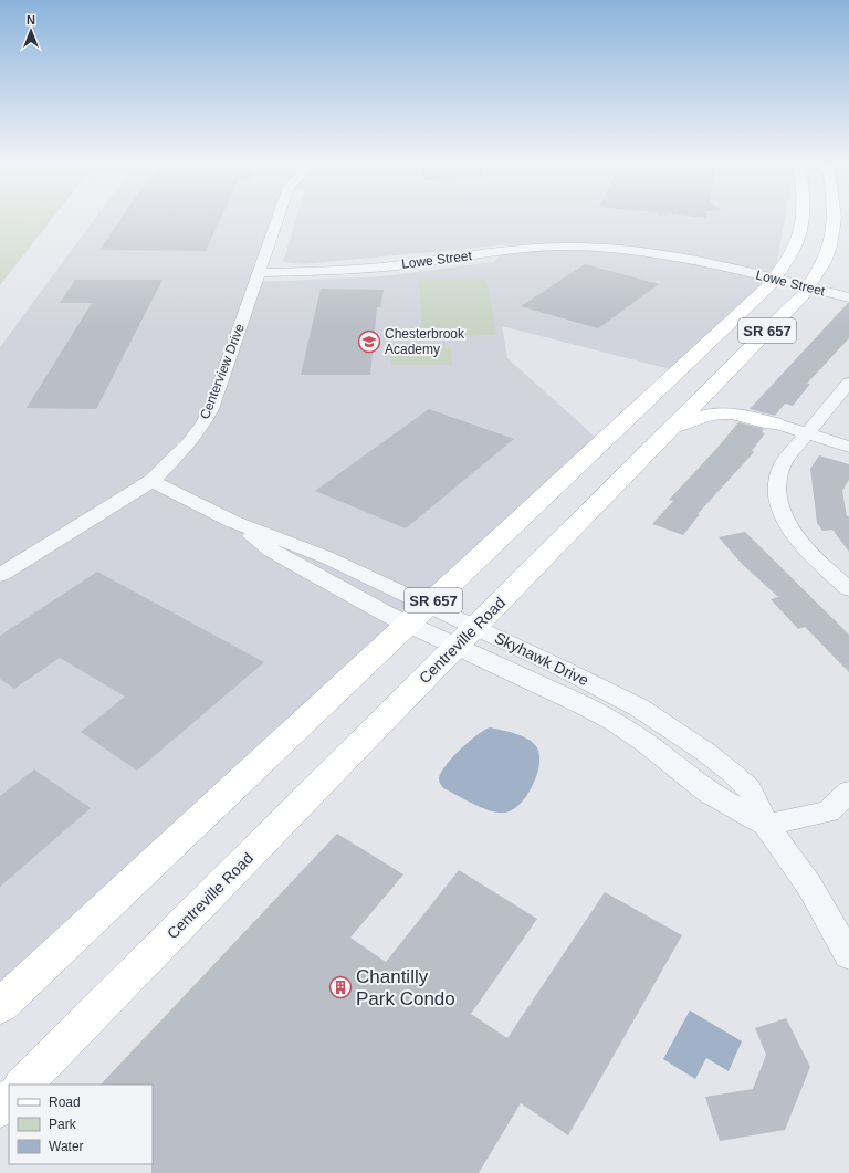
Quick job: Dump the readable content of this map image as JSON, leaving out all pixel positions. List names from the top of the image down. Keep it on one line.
{"streets":{"main road":["SR 657","Centreville Road"],"street":["Lowe Street","Centerview Drive","Skyhawk Drive"]},"crossings":[["Lowe Street","SR 657"],["Lowe Street","Centerview Drive"],["Lowe Street","Centreville Road"],["SR 657","Skyhawk Drive"],["Centerview Drive","Skyhawk Drive"],["Centreville Road","Skyhawk Drive"]],"places":{"school or university":["Chesterbrook Academy"],"building":["Chantilly Park Condo"]},"legend":["Road","Park","Water"],"north":"top"}
